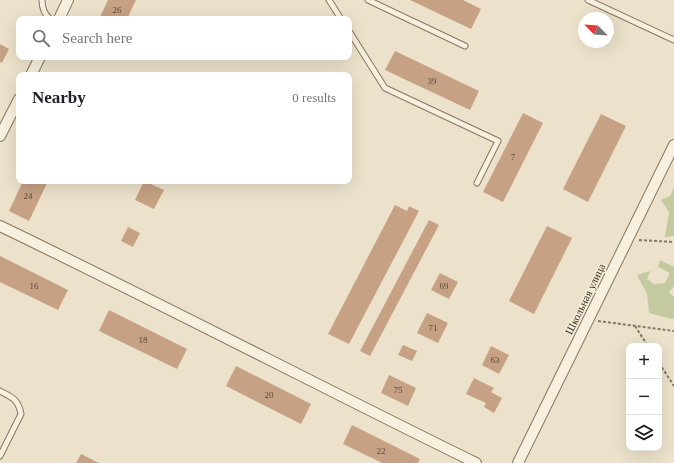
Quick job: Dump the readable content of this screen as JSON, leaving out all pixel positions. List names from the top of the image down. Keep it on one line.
{"streets":{"street":["Школьная улица"]},"house_numbers":["26","39","7","24","16","69","71","18","63","75","20","22"],"north":"top left","page":{"search":"Search here","heading":["Nearby","0 results"],"map_buttons":["+","−"]}}
